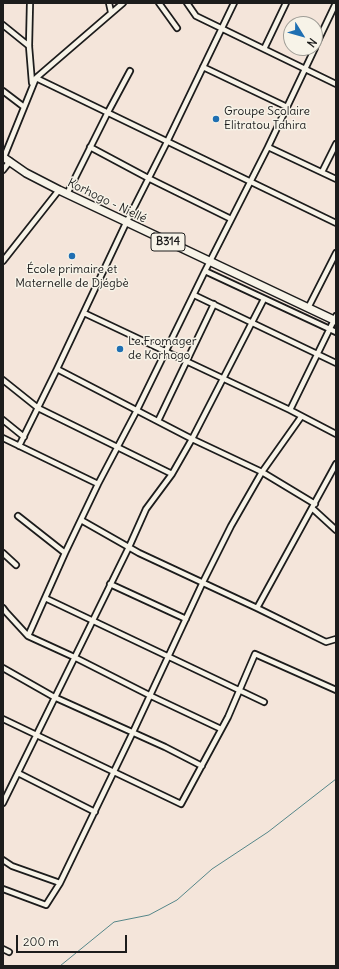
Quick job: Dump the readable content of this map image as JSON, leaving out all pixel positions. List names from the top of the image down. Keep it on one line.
{"streets":{"main road":["Korhogo - Niellé","B314"]},"places":["Groupe Scolaire Elitratou Tahira","École primaire et Maternelle de Djégbè","Le Fromager de Korhogo"],"scale_bar":"200 m","north":"bottom right"}
